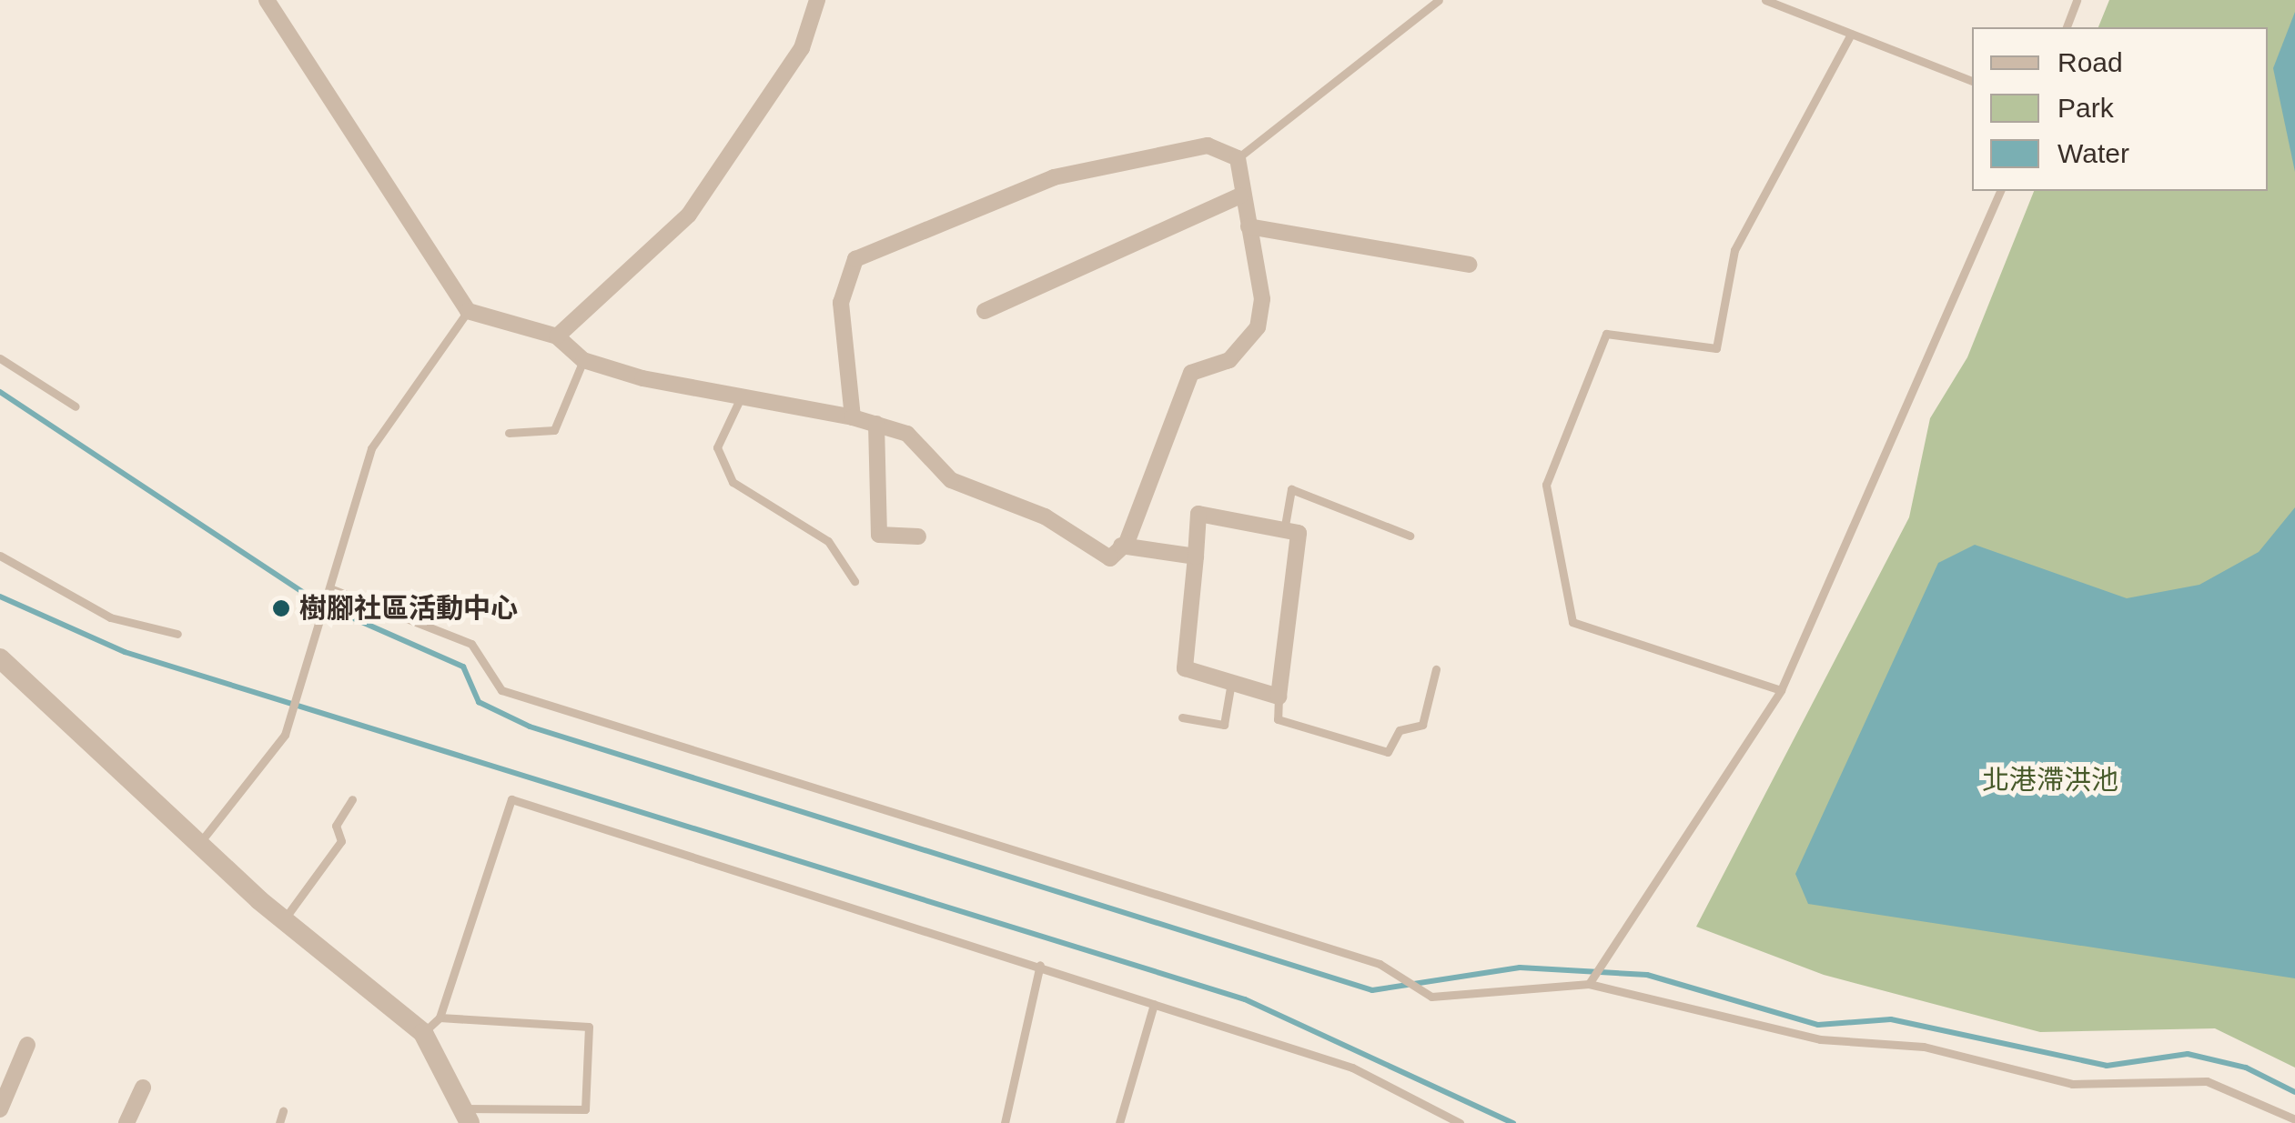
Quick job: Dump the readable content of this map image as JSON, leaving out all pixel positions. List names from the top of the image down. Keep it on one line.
{"parks":["北港滯洪池"],"places":["樹腳社區活動中心"],"legend":["Road","Park","Water"]}
